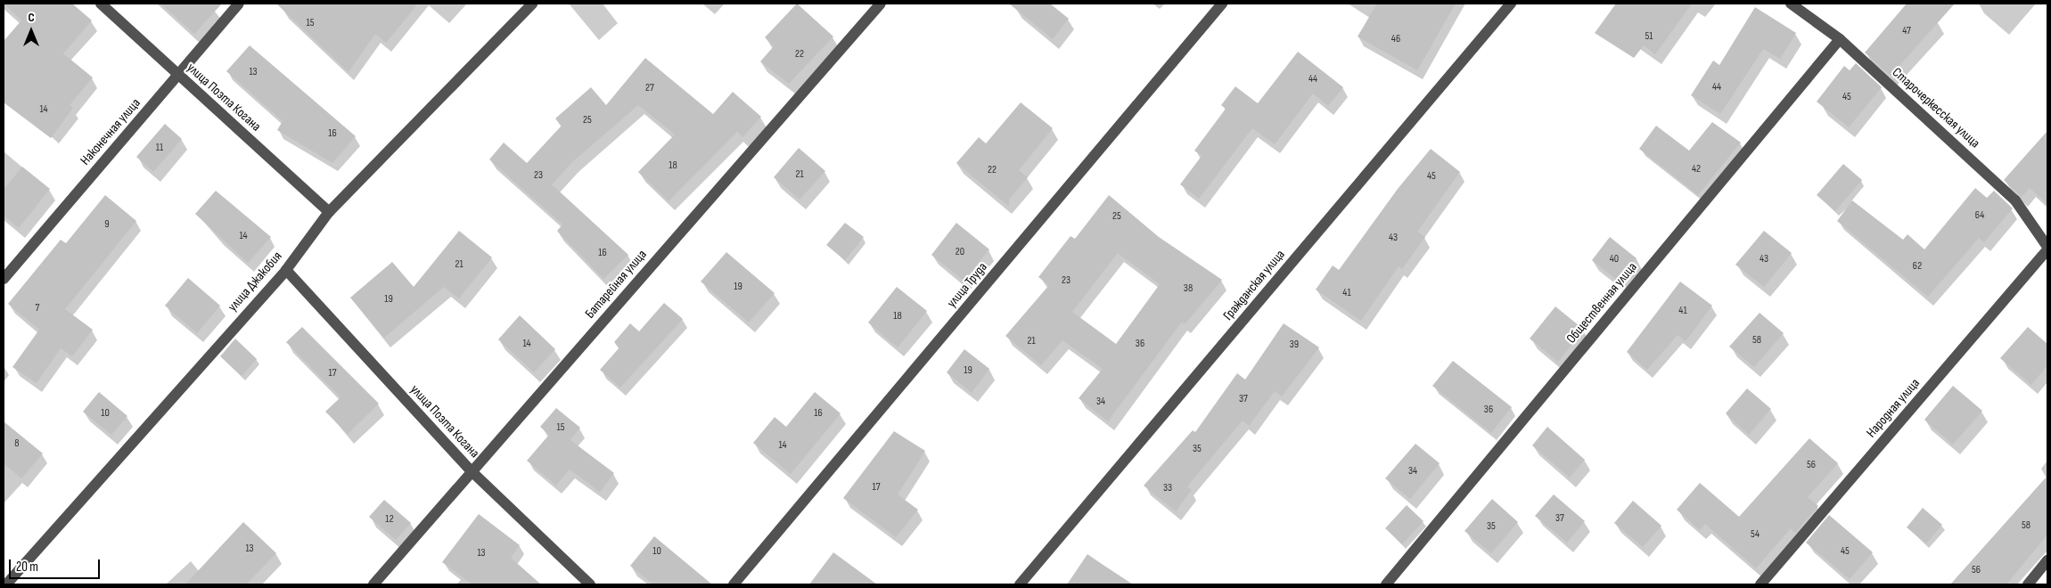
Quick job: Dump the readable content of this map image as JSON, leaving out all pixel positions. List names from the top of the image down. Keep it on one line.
{"streets":{"street":["улица Поэта Когана","Старочеркесская улица","Наконечная улица","улица Джакобия","Батарейная улица","улица Труда","Гражданская улица","Общественная улица","Народная улица"]},"crossings":[["улица Поэта Когана","Наконечная улица"],["улица Поэта Когана","улица Джакобия"],["улица Поэта Когана","Батарейная улица"],["Старочеркесская улица","Общественная улица"],["Старочеркесская улица","Народная улица"]],"house_numbers":["15","47","51","46","22","13","44","44","27","45","14","25","16","11","18","42","22","21","23","45","64","25","9","14","43","20","16","40","43","21","62","23","19","38","41","19","7","41","18","58","21","14","36","39","19","17","37","34","36","10","16","15","8","14","35","56","34","17","33","37","12","58","35","54","13","10","45","13","56"],"scale_bar":"20 m","north":"top"}
